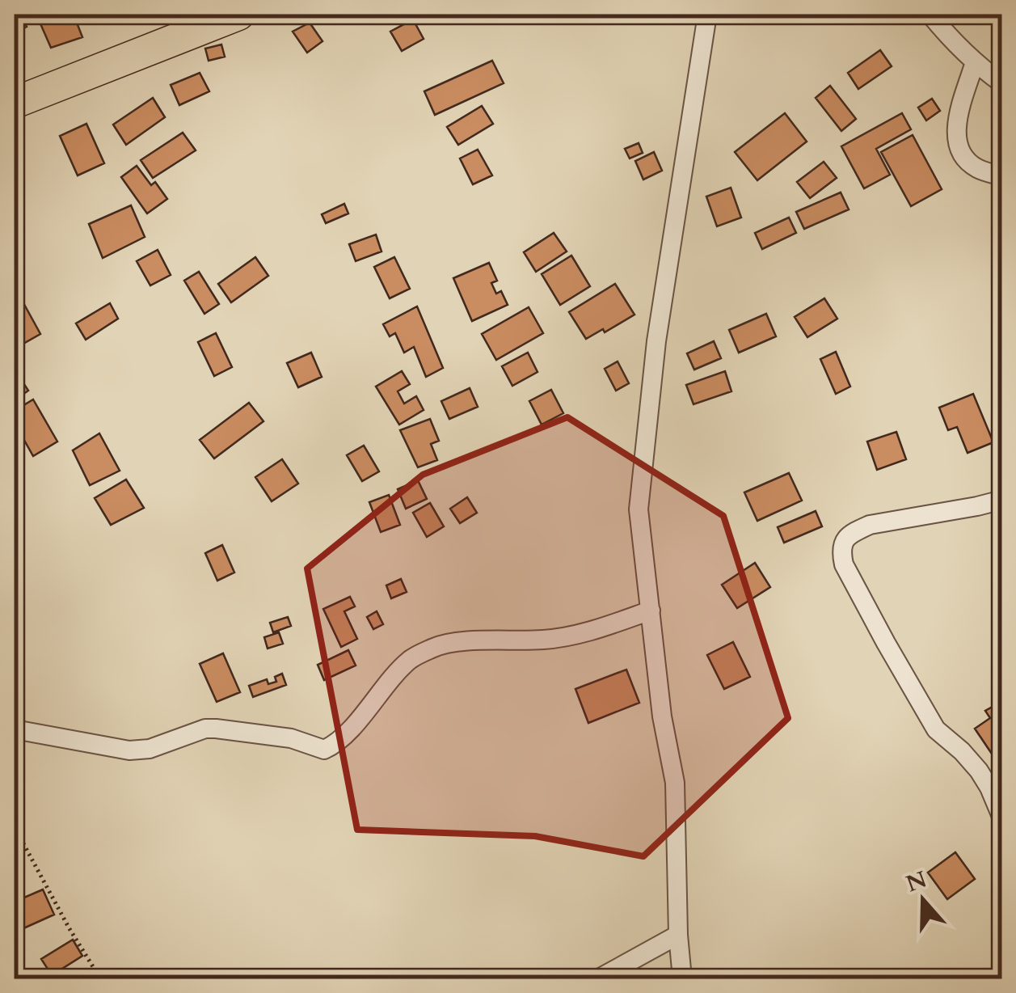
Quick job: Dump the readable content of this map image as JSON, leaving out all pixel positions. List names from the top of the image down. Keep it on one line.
{"north":"top"}
